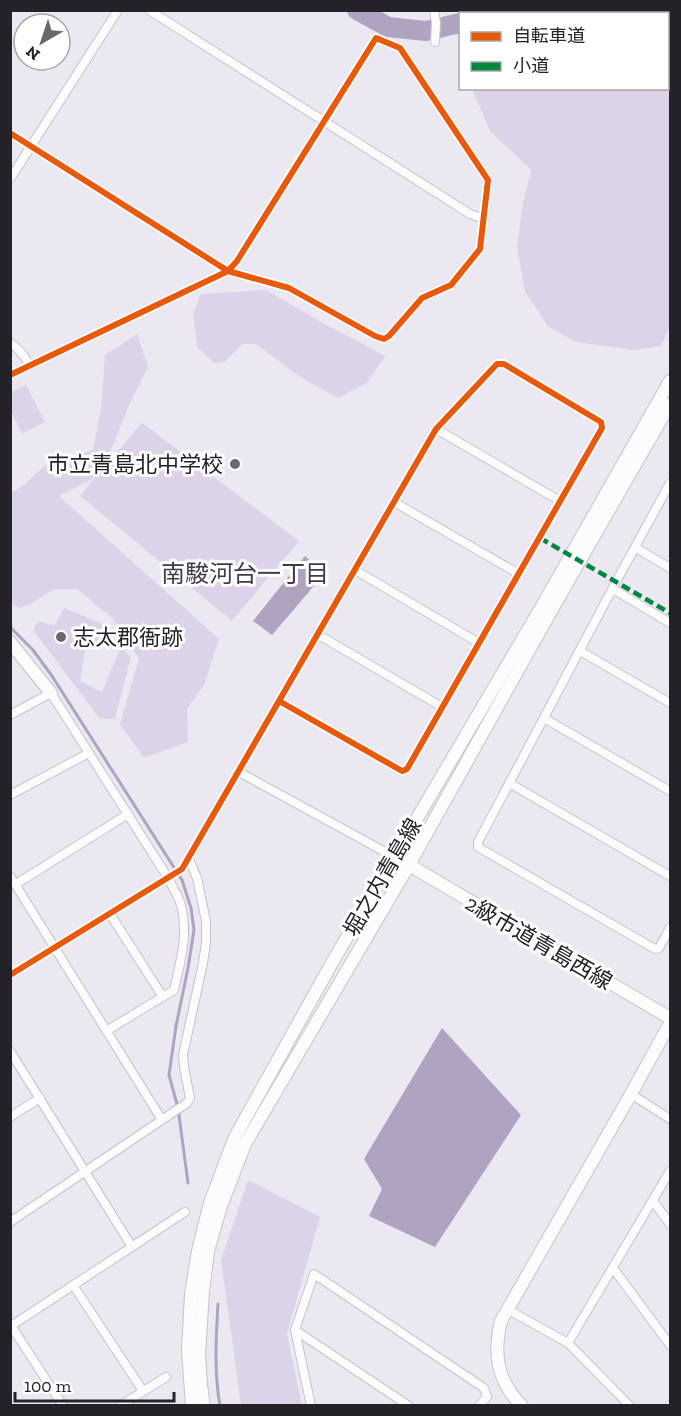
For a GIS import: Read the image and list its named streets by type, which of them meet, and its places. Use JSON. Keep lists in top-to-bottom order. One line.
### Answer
{"streets":{"main road":["堀之内青島線","2級市道青島西線"]},"crossings":[["堀之内青島線","2級市道青島西線"]],"districts":["南駿河台一丁目"],"places":["市立青島北中学校","志太郡衙跡"],"legend":["自転車道","小道"],"scale_bar":"100 m","north":"bottom left"}
